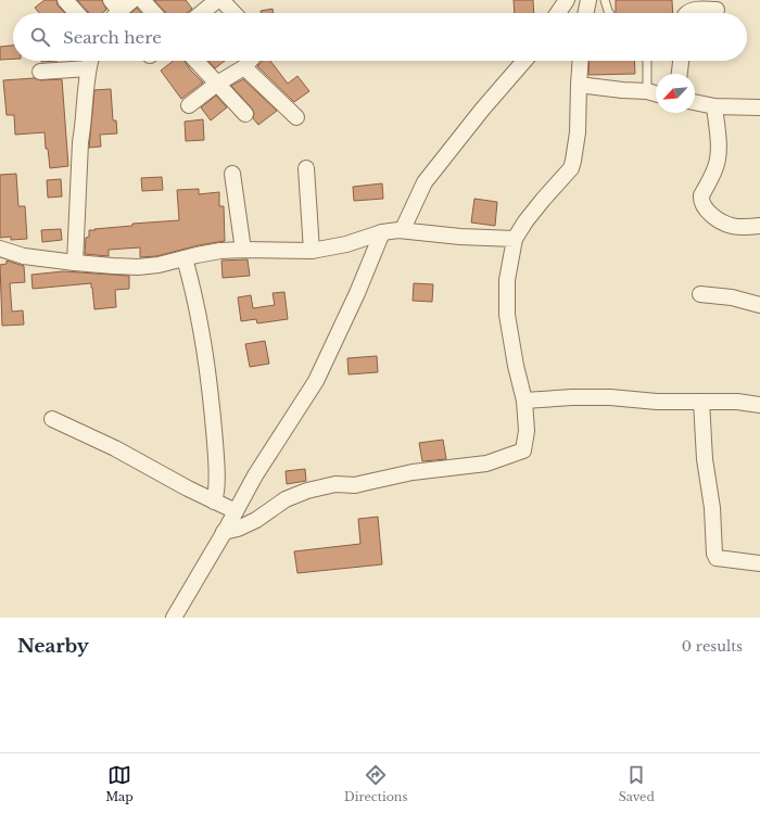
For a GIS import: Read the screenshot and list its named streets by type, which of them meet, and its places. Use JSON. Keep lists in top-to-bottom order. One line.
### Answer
{"north":"bottom left","page":{"search":"Search here","heading":["Nearby","0 results"],"nav":["Map","Directions","Saved"]}}
